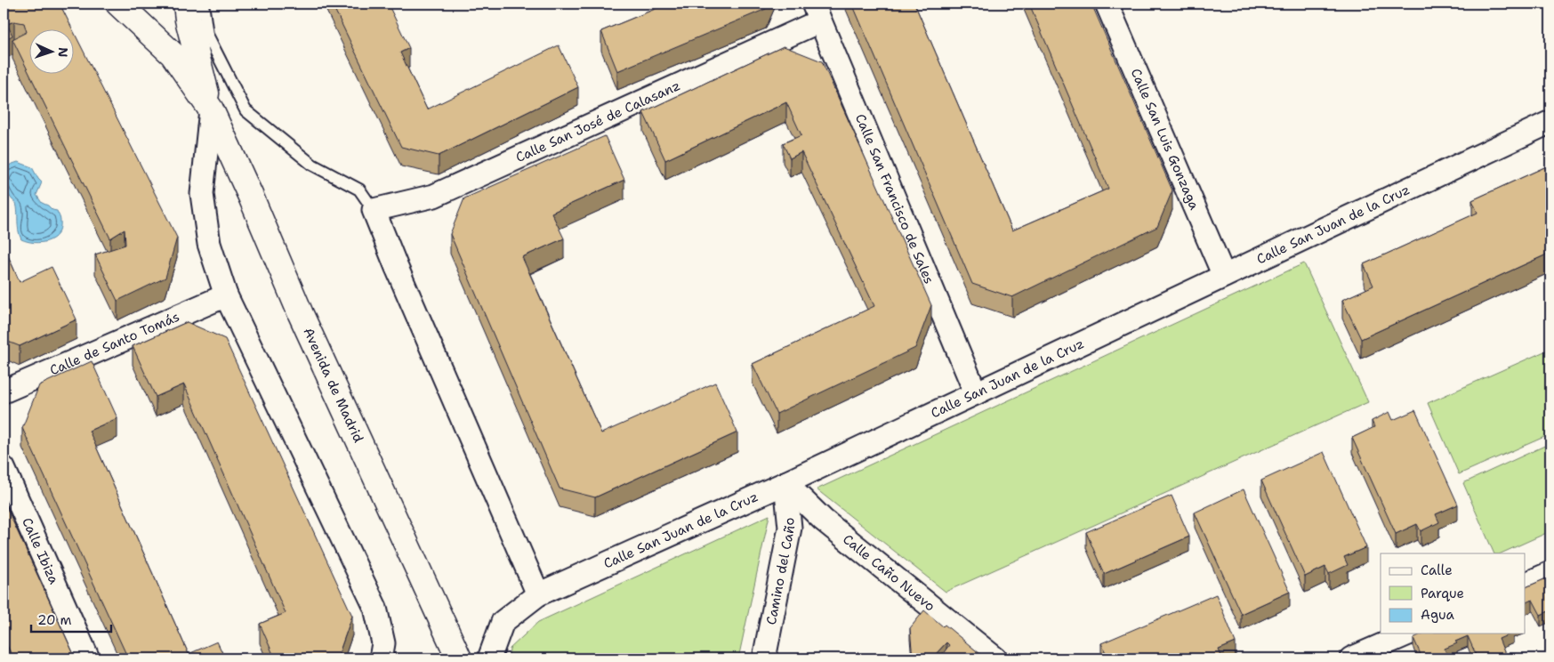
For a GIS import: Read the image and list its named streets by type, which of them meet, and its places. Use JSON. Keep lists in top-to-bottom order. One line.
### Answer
{"streets":{"main road":["Avenida de Madrid"],"street":["Calle San José de Calasanz","Calle San Luis Gonzaga","Calle San Francisco de Sales","Calle San Juan de la Cruz","Calle de Santo Tomás","Calle Ibiza","Camino del Caño","Calle Caño Nuevo"]},"crossings":[["Calle San José de Calasanz","Calle San Francisco de Sales"],["Calle San Luis Gonzaga","Calle San Juan de la Cruz"],["Calle San Francisco de Sales","Calle San Juan de la Cruz"],["Calle San Juan de la Cruz","Camino del Caño"],["Calle San Juan de la Cruz","Calle Caño Nuevo"],["Calle de Santo Tomás","Avenida de Madrid"],["Camino del Caño","Calle Caño Nuevo"]],"legend":["Calle","Parque","Agua"],"scale_bar":"20 m","north":"right"}
